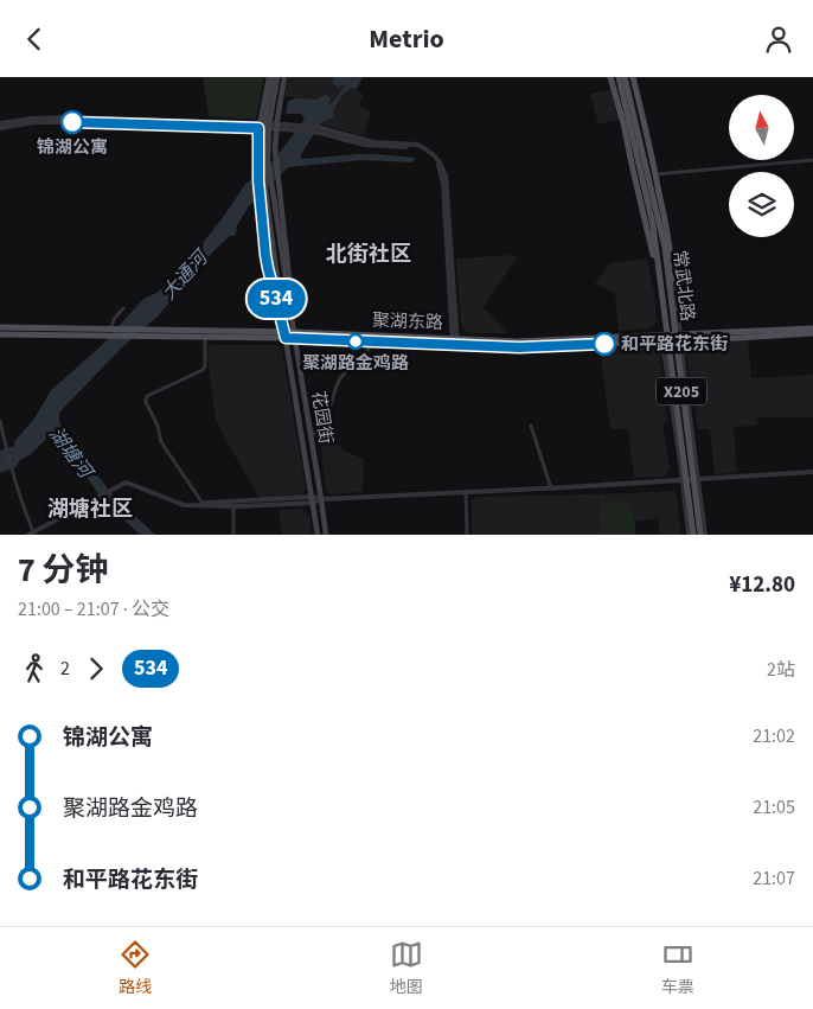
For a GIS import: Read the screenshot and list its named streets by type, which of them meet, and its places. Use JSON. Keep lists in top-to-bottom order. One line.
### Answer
{"streets":{"main road":["常武北路","聚湖东路","X205","花园街"]},"crossings":[["常武北路","聚湖东路"],["聚湖东路","花园街"]],"districts":["北街社区","湖塘社区"],"water":["大通河","湖塘河"],"places":["锦湖公寓","聚湖路金鸡路","和平路花东街"],"lines":["bus line 534"],"north":"top","page":{"header":"Metrio","on_map":"534","heading":["7 分钟","21:00 – 21:07 · 公交","¥12.80"],"legs":["2","534","2站"],"list":[{"name":"锦湖公寓","value":"21:02"},{"name":"聚湖路金鸡路","value":"21:05"},{"name":"和平路花东街","value":"21:07"}],"tabs":["路线","地图","车票"]}}
